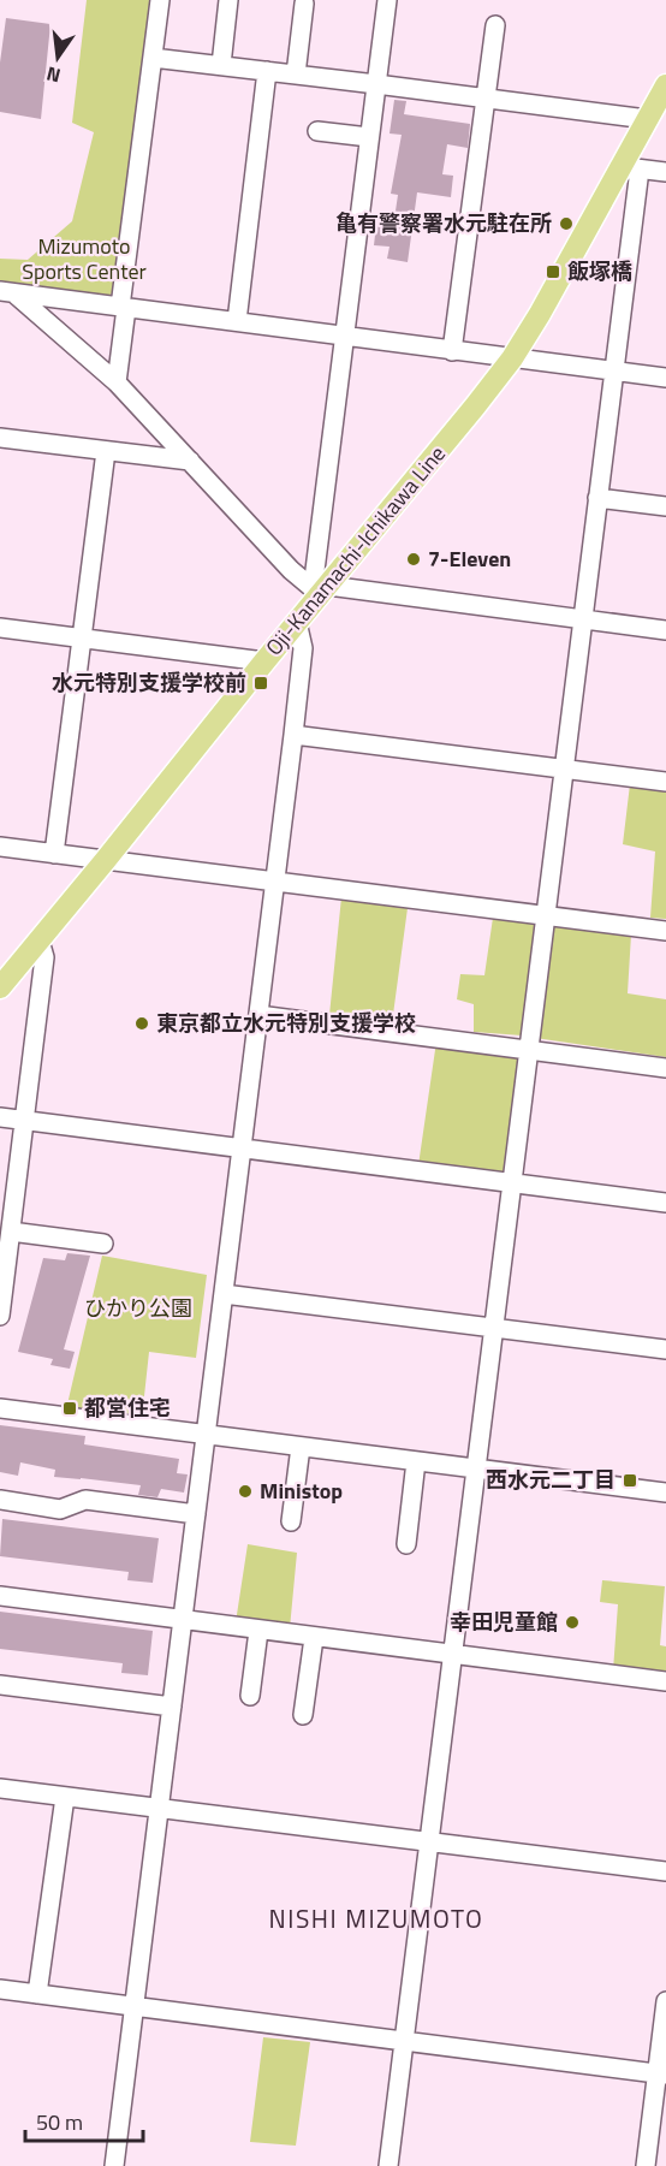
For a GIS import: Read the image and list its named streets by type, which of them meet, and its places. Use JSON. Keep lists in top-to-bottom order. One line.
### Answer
{"streets":{"main road":["Oji-Kanamachi-Ichikawa Line"]},"districts":["NISHI MIZUMOTO"],"parks":["Mizumoto Sports Center","ひかり公園"],"places":{"other":["亀有警察署水元駐在所","7-Eleven","東京都立水元特別支援学校","Ministop","幸田児童館"],"transit":["飯塚橋","水元特別支援学校前","都営住宅","西水元二丁目"]},"scale_bar":"50 m","north":"bottom"}
